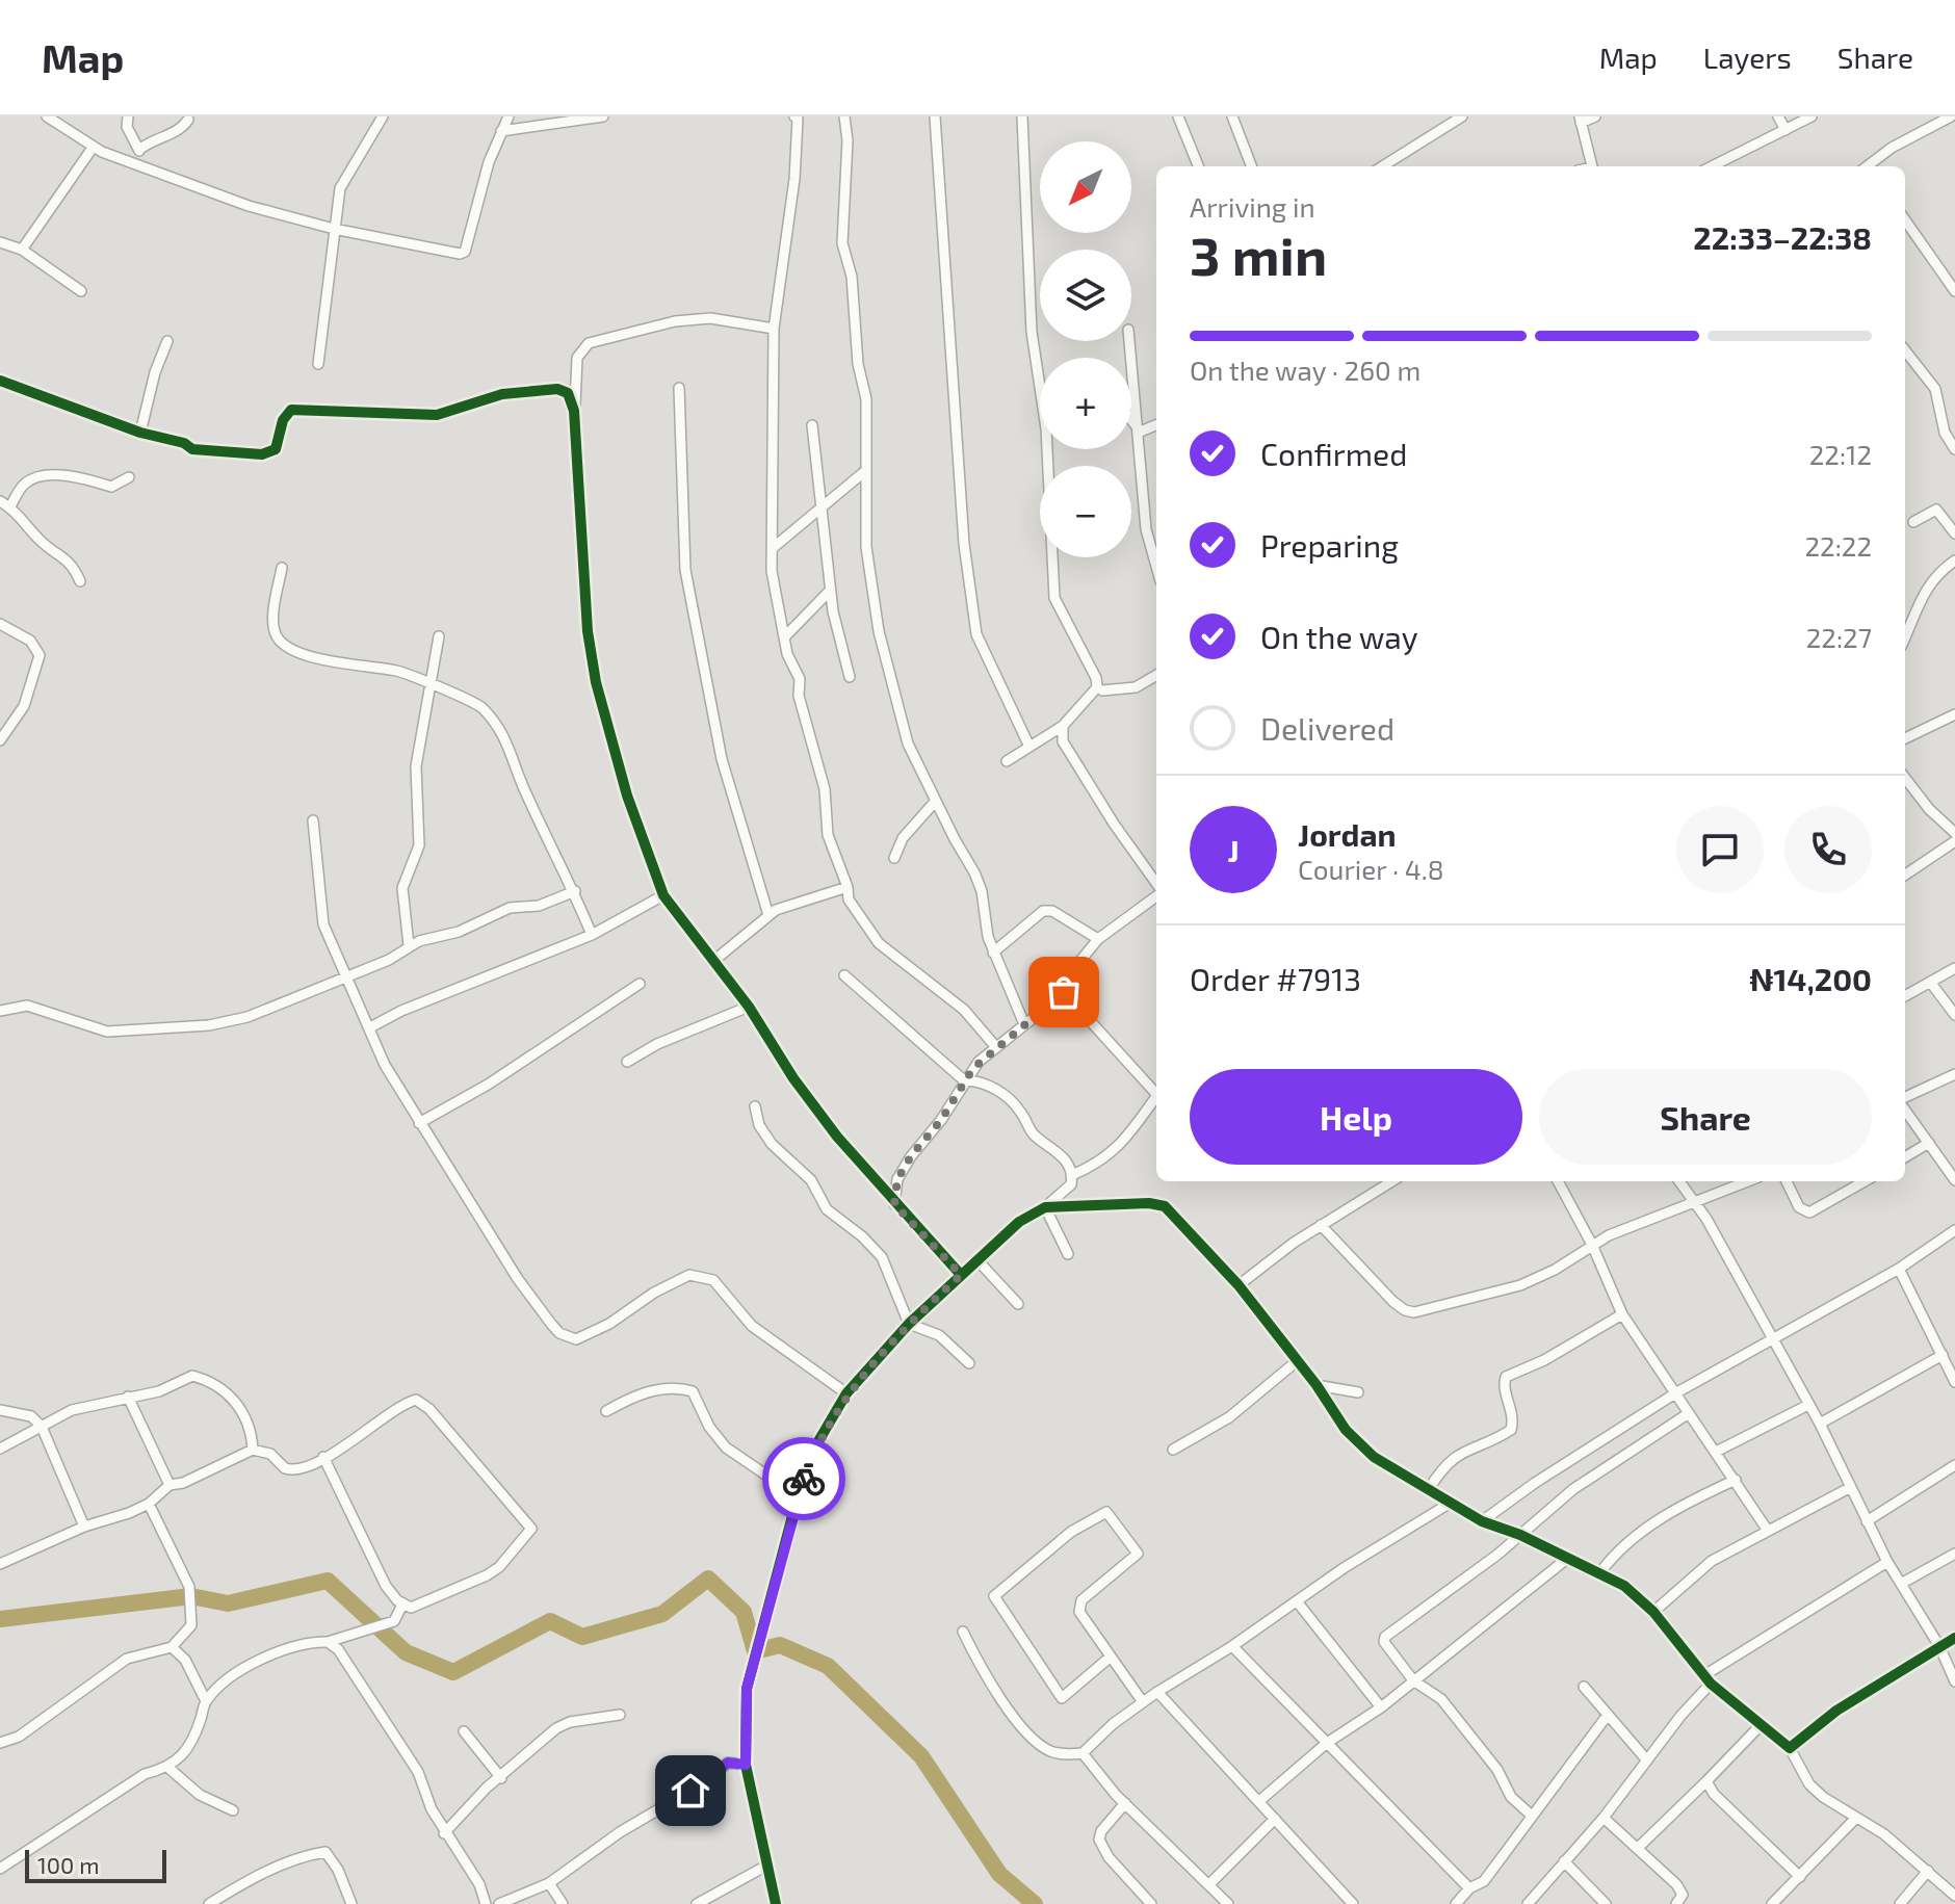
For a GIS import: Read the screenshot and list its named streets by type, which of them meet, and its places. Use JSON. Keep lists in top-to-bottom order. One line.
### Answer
{"scale_bar":"100 m","north":"bottom left","page":{"header":"Map","nav":["Map","Layers","Share"],"map_buttons":["+","−"],"heading":["3 min","Arriving in","22:33–22:38"],"panel":["Jordan","Courier · 4.8","Order #7913","₦14,200"],"bar":"On the way · 260 m","list":[["Confirmed","22:12"],["Preparing","22:22"],["On the way","22:27"],"Delivered"],"round":"J","buttons":["Help","Share"],"scale":"100 m"}}
